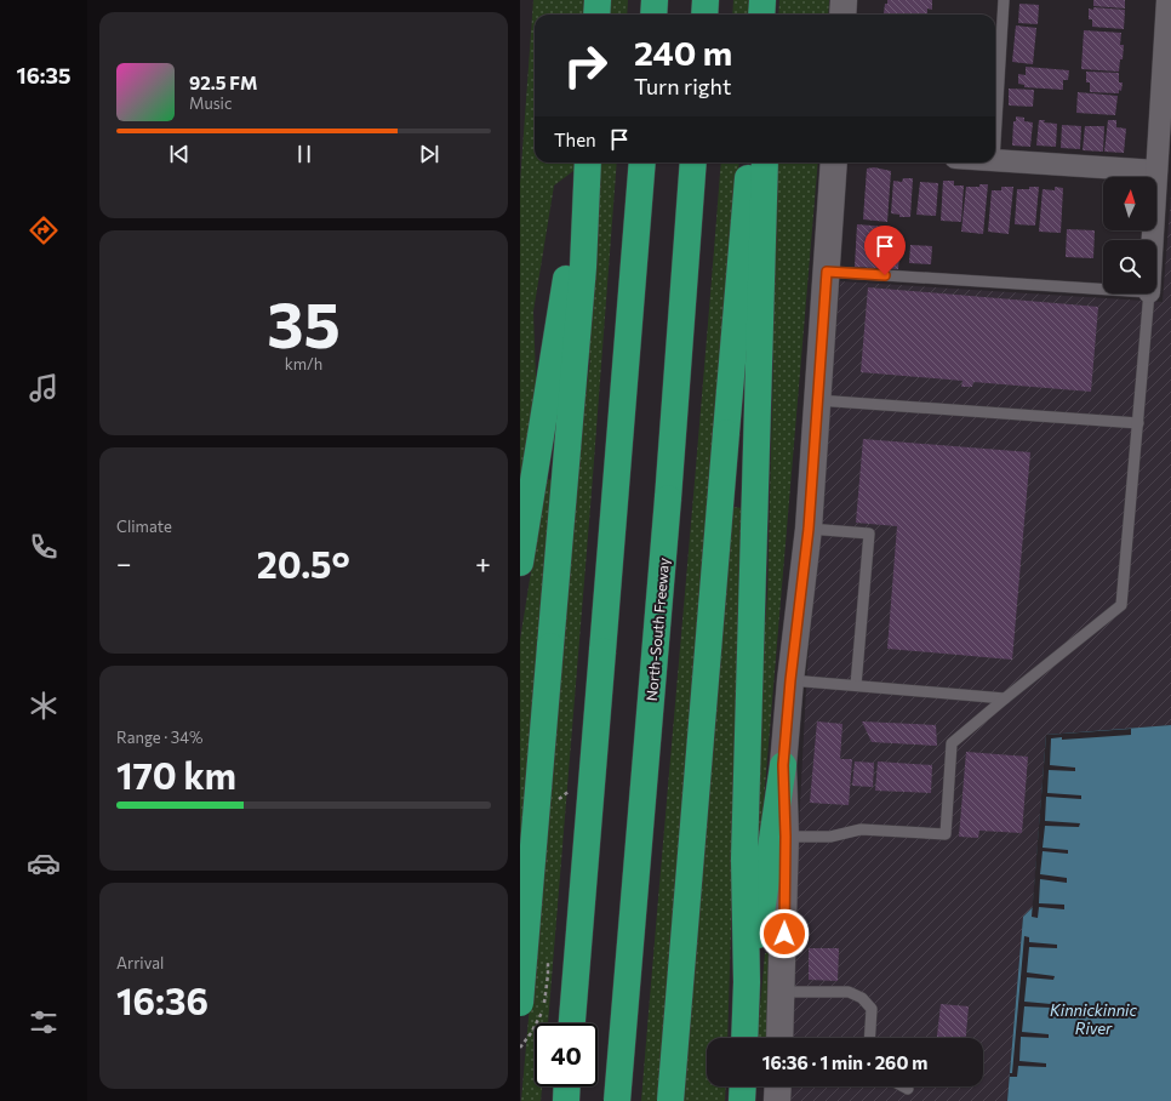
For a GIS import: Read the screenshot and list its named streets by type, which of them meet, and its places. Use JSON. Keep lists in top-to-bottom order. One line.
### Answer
{"streets":{"highway":["North-South Freeway"]},"water":["Kinnickinnic River"],"north":"top","page":{"tabs":"16:35","turn":["240 m","Turn right"],"song":["92.5 FM","Music"],"then":"Then","tile":[["35","km/h"],"Climate",["Range · 34%","170 km"],["Arrival","16:36"]],"heat":["−","20.5°","+"],"limit":"40","trip":"16:36 · 1 min · 260 m"}}
